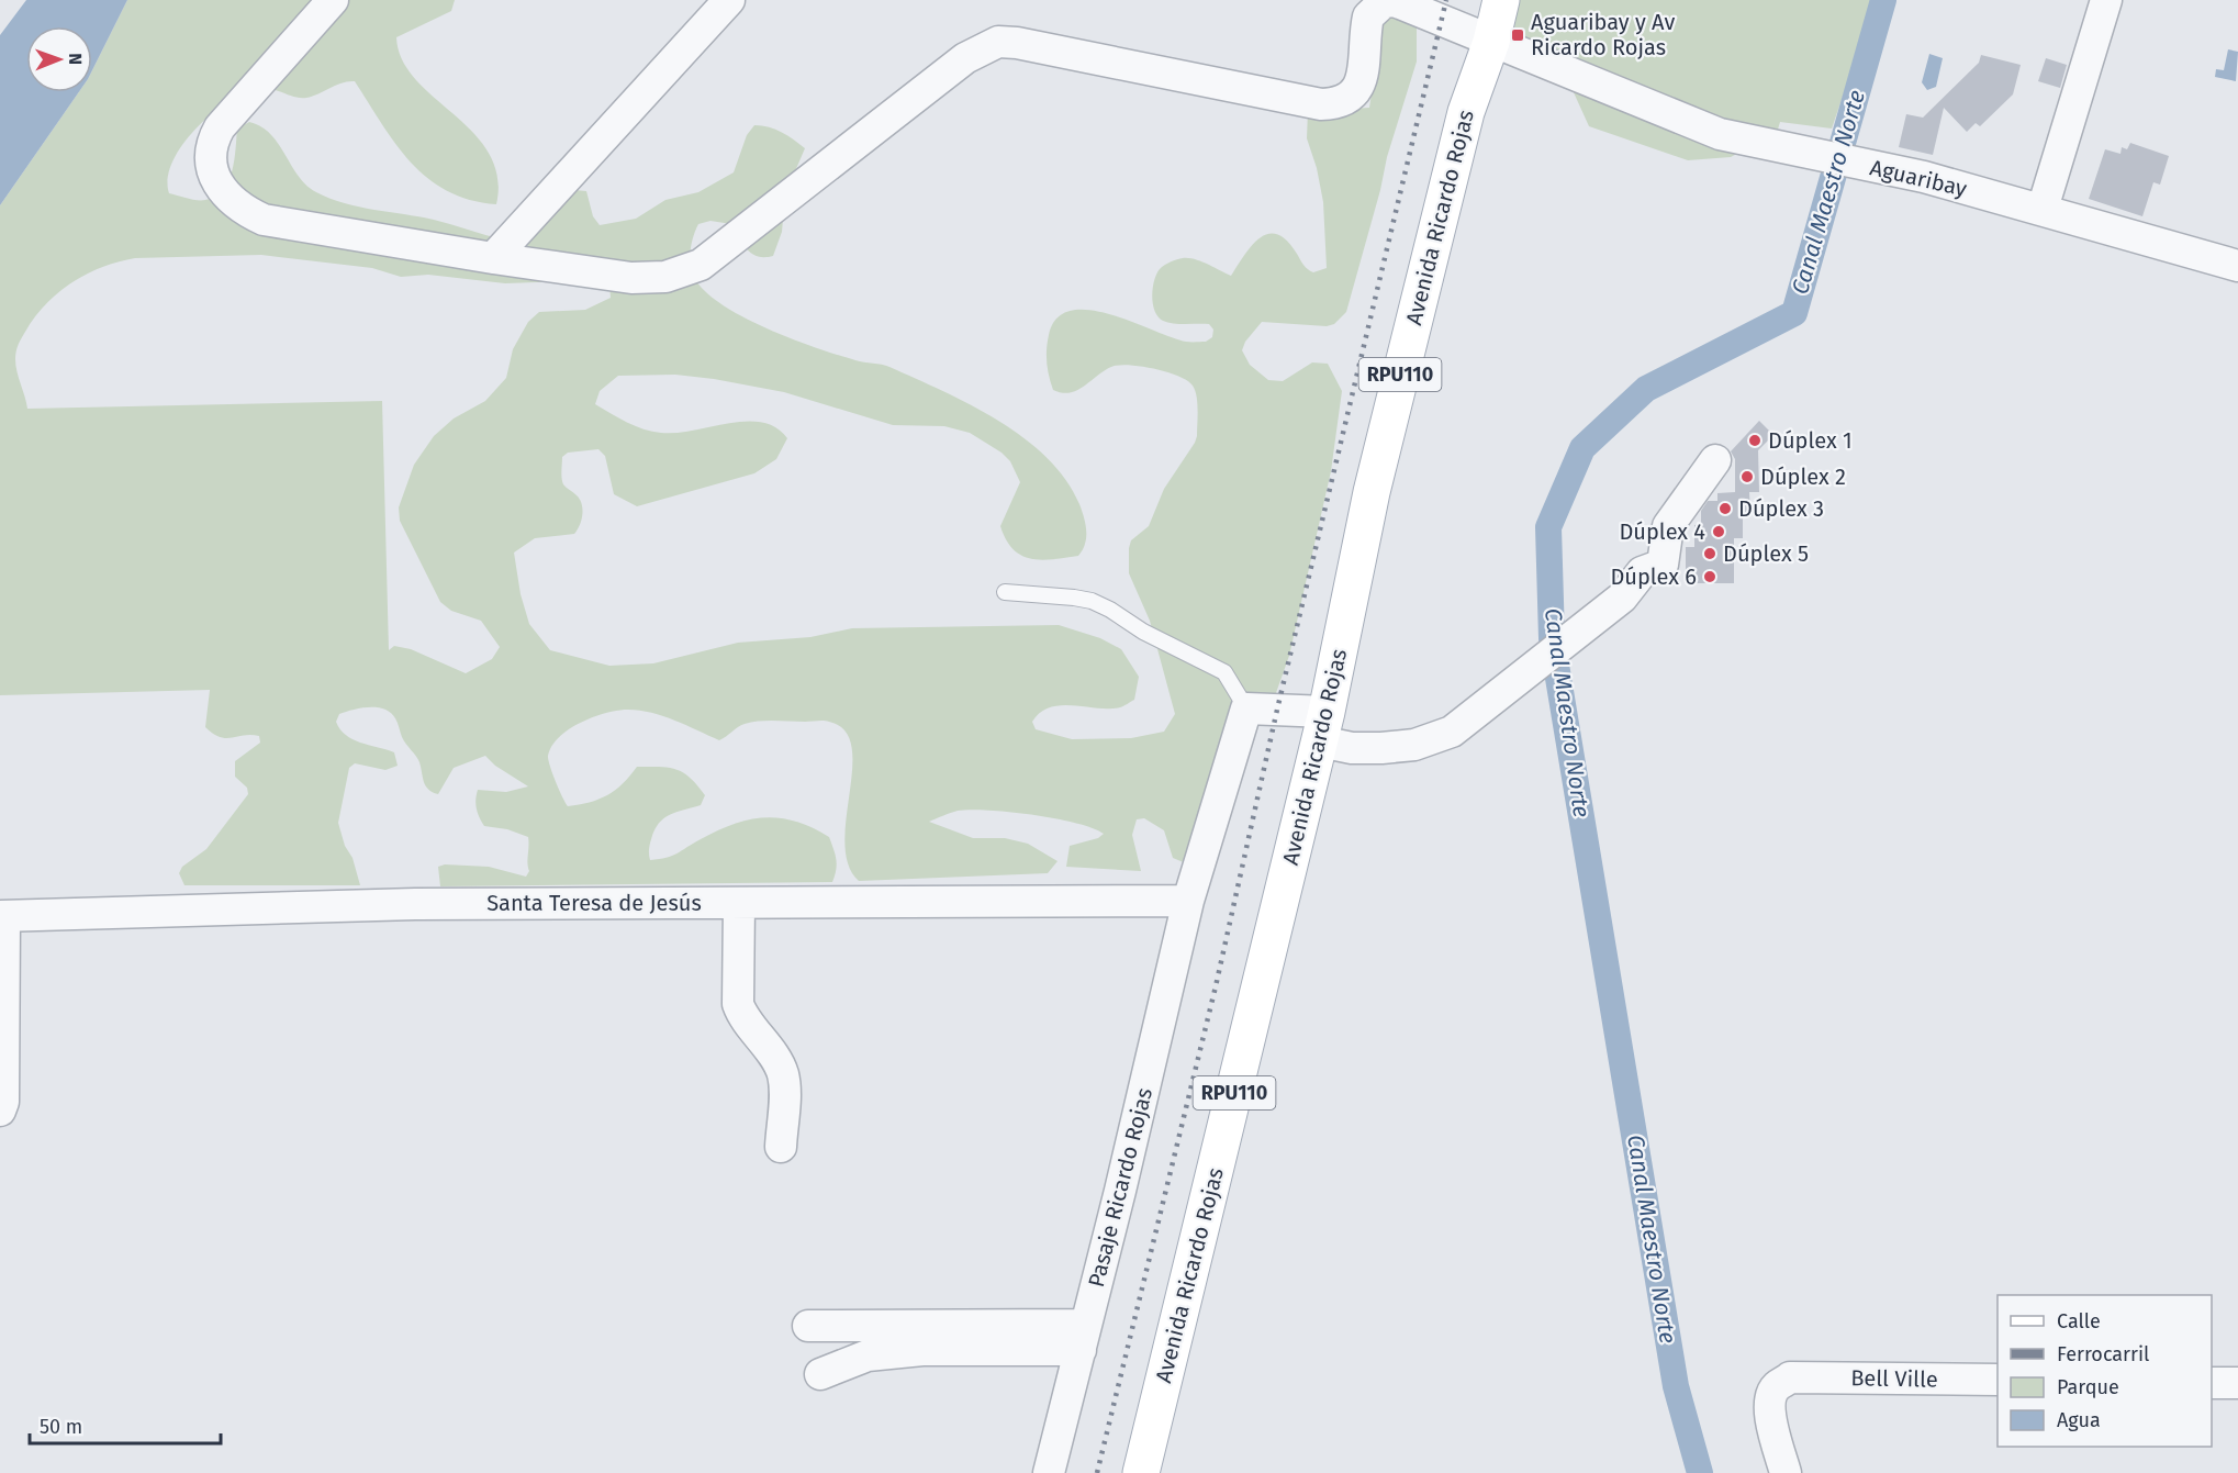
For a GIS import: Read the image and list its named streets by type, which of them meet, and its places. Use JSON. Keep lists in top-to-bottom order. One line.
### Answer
{"streets":{"main road":["Avenida Ricardo Rojas","RPU110"],"street":["Aguaribay","Santa Teresa de Jesús","Pasaje Ricardo Rojas","Bell Ville"]},"crossings":[["Aguaribay","Avenida Ricardo Rojas"],["Aguaribay","RPU110"],["Avenida Ricardo Rojas","RPU110"],["Santa Teresa de Jesús","Pasaje Ricardo Rojas"]],"water":["Canal Maestro Norte"],"places":{"transit":["Aguaribay y Av Ricardo Rojas"],"other":["Dúplex 1","Dúplex 2","Dúplex 3","Dúplex 4","Dúplex 5","Dúplex 6"]},"legend":["Calle","Ferrocarril","Parque","Agua"],"scale_bar":"50 m","north":"right"}
